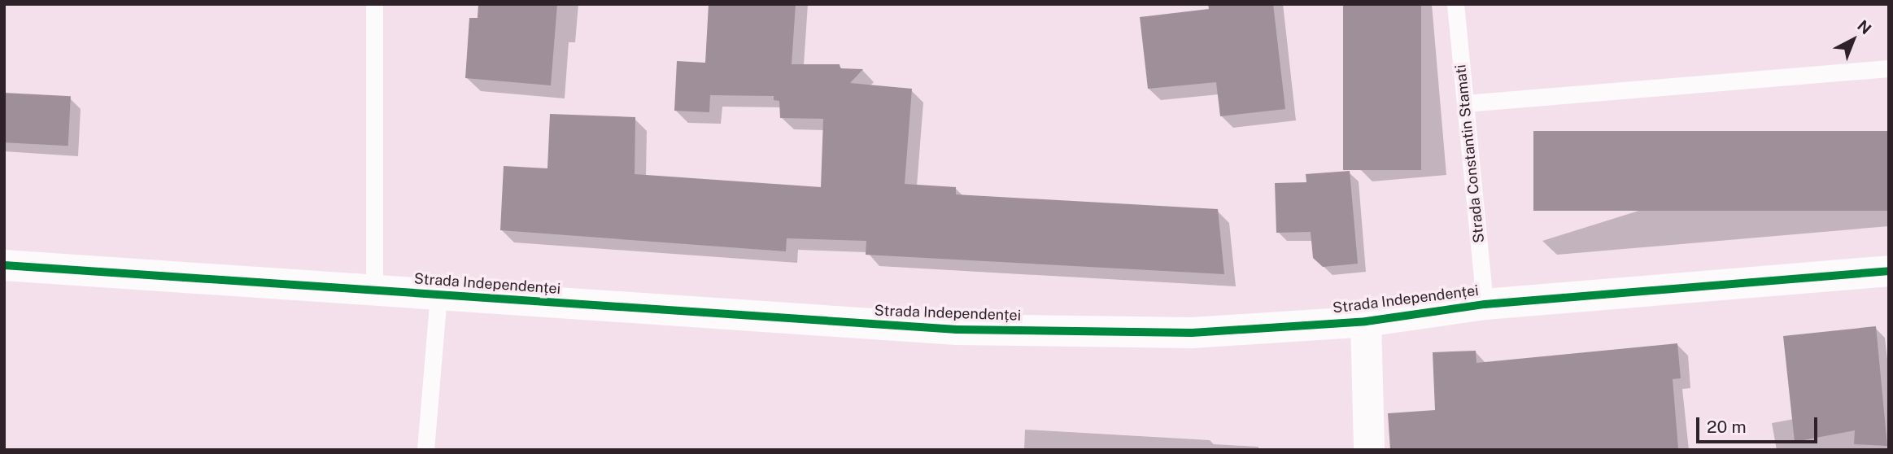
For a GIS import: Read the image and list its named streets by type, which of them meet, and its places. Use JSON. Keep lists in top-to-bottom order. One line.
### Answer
{"streets":{"street":["Strada Independenței"],"lane":["Strada Constantin Stamati"]},"crossings":[["Strada Constantin Stamati","Strada Independenței"]],"scale_bar":"20 m","north":"top right"}
